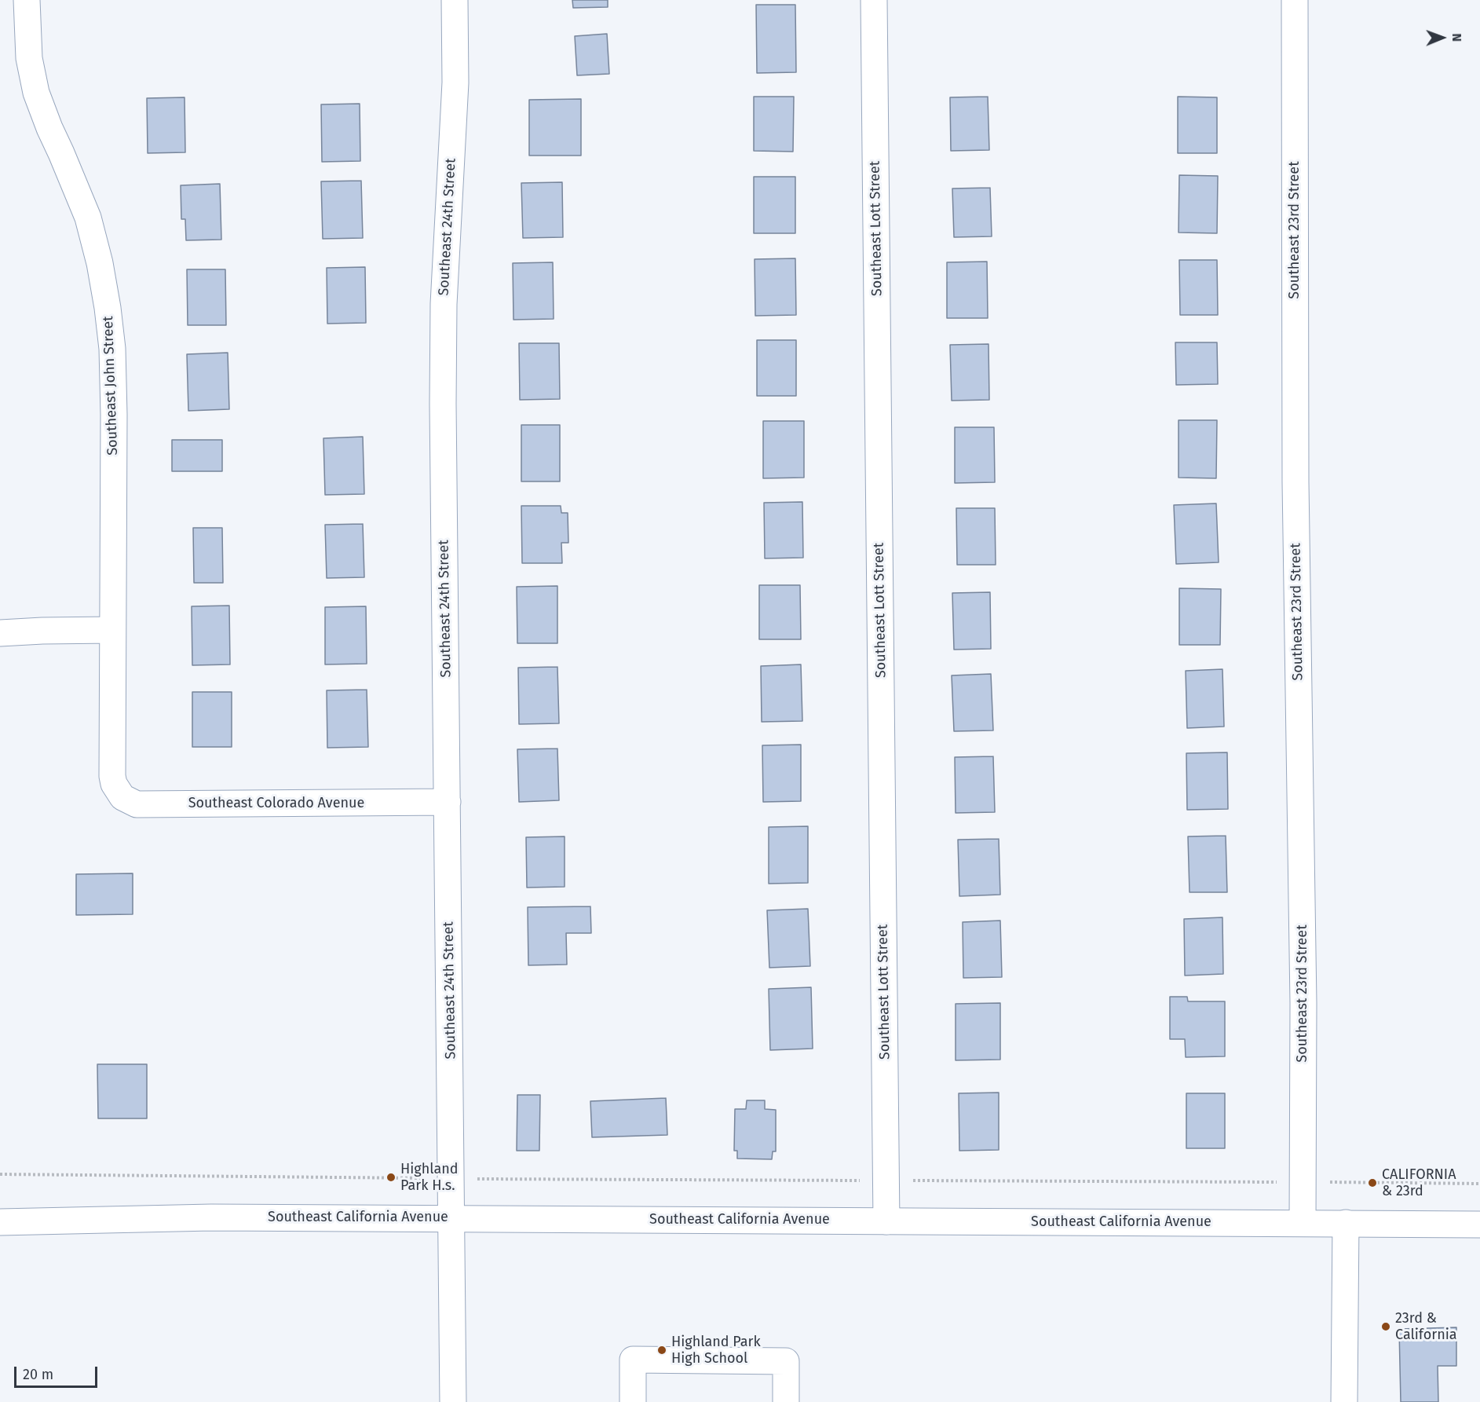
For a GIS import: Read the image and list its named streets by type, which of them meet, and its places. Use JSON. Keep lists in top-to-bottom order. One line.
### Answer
{"streets":{"street":["Southeast 24th Street","Southeast Lott Street","Southeast 23rd Street","Southeast John Street","Southeast Colorado Avenue","Southeast California Avenue"]},"crossings":[["Southeast 24th Street","Southeast Colorado Avenue"],["Southeast 24th Street","Southeast California Avenue"],["Southeast Lott Street","Southeast California Avenue"],["Southeast 23rd Street","Southeast California Avenue"],["Southeast John Street","Southeast Colorado Avenue"]],"places":["Highland Park H.s.","CALIFORNIA & 23rd","23rd & California","Highland Park High School"],"scale_bar":"20 m","north":"right"}
